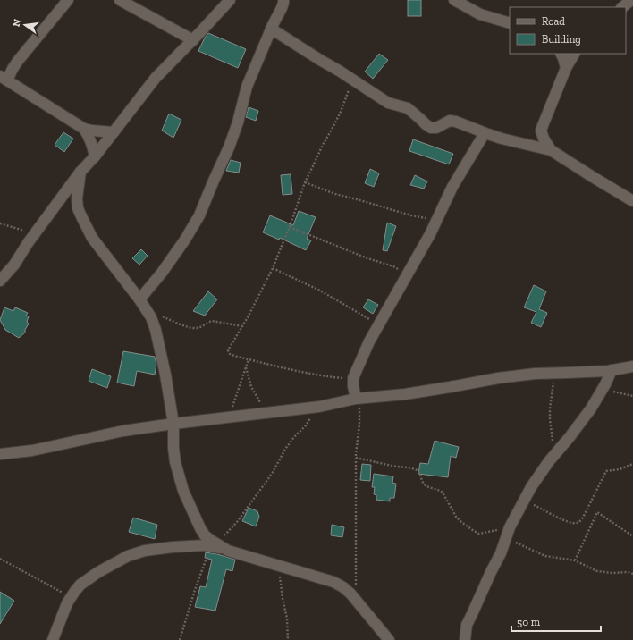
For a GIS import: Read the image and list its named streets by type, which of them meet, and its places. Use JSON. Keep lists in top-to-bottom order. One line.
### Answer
{"legend":["Road","Building"],"scale_bar":"50 m","north":"left"}
